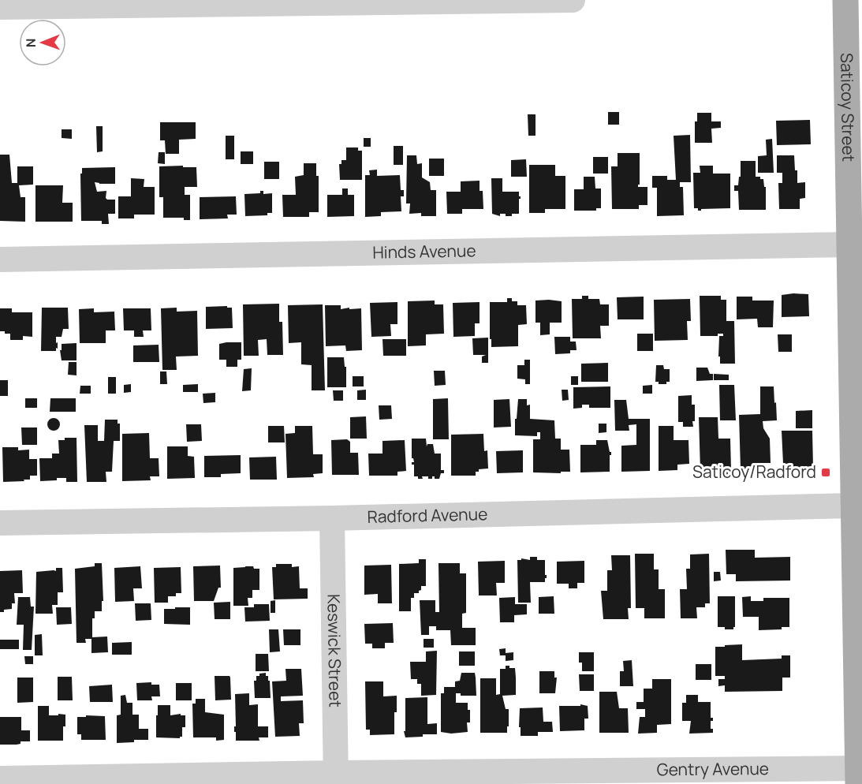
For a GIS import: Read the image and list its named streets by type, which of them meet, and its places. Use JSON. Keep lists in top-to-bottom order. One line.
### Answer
{"streets":{"main road":["Saticoy Street"],"street":["Hinds Avenue","Radford Avenue","Keswick Street","Gentry Avenue"]},"crossings":[["Saticoy Street","Hinds Avenue"],["Saticoy Street","Radford Avenue"],["Saticoy Street","Gentry Avenue"],["Radford Avenue","Keswick Street"],["Keswick Street","Gentry Avenue"]],"places":{"transit":["Saticoy/Radford"]},"north":"left"}
